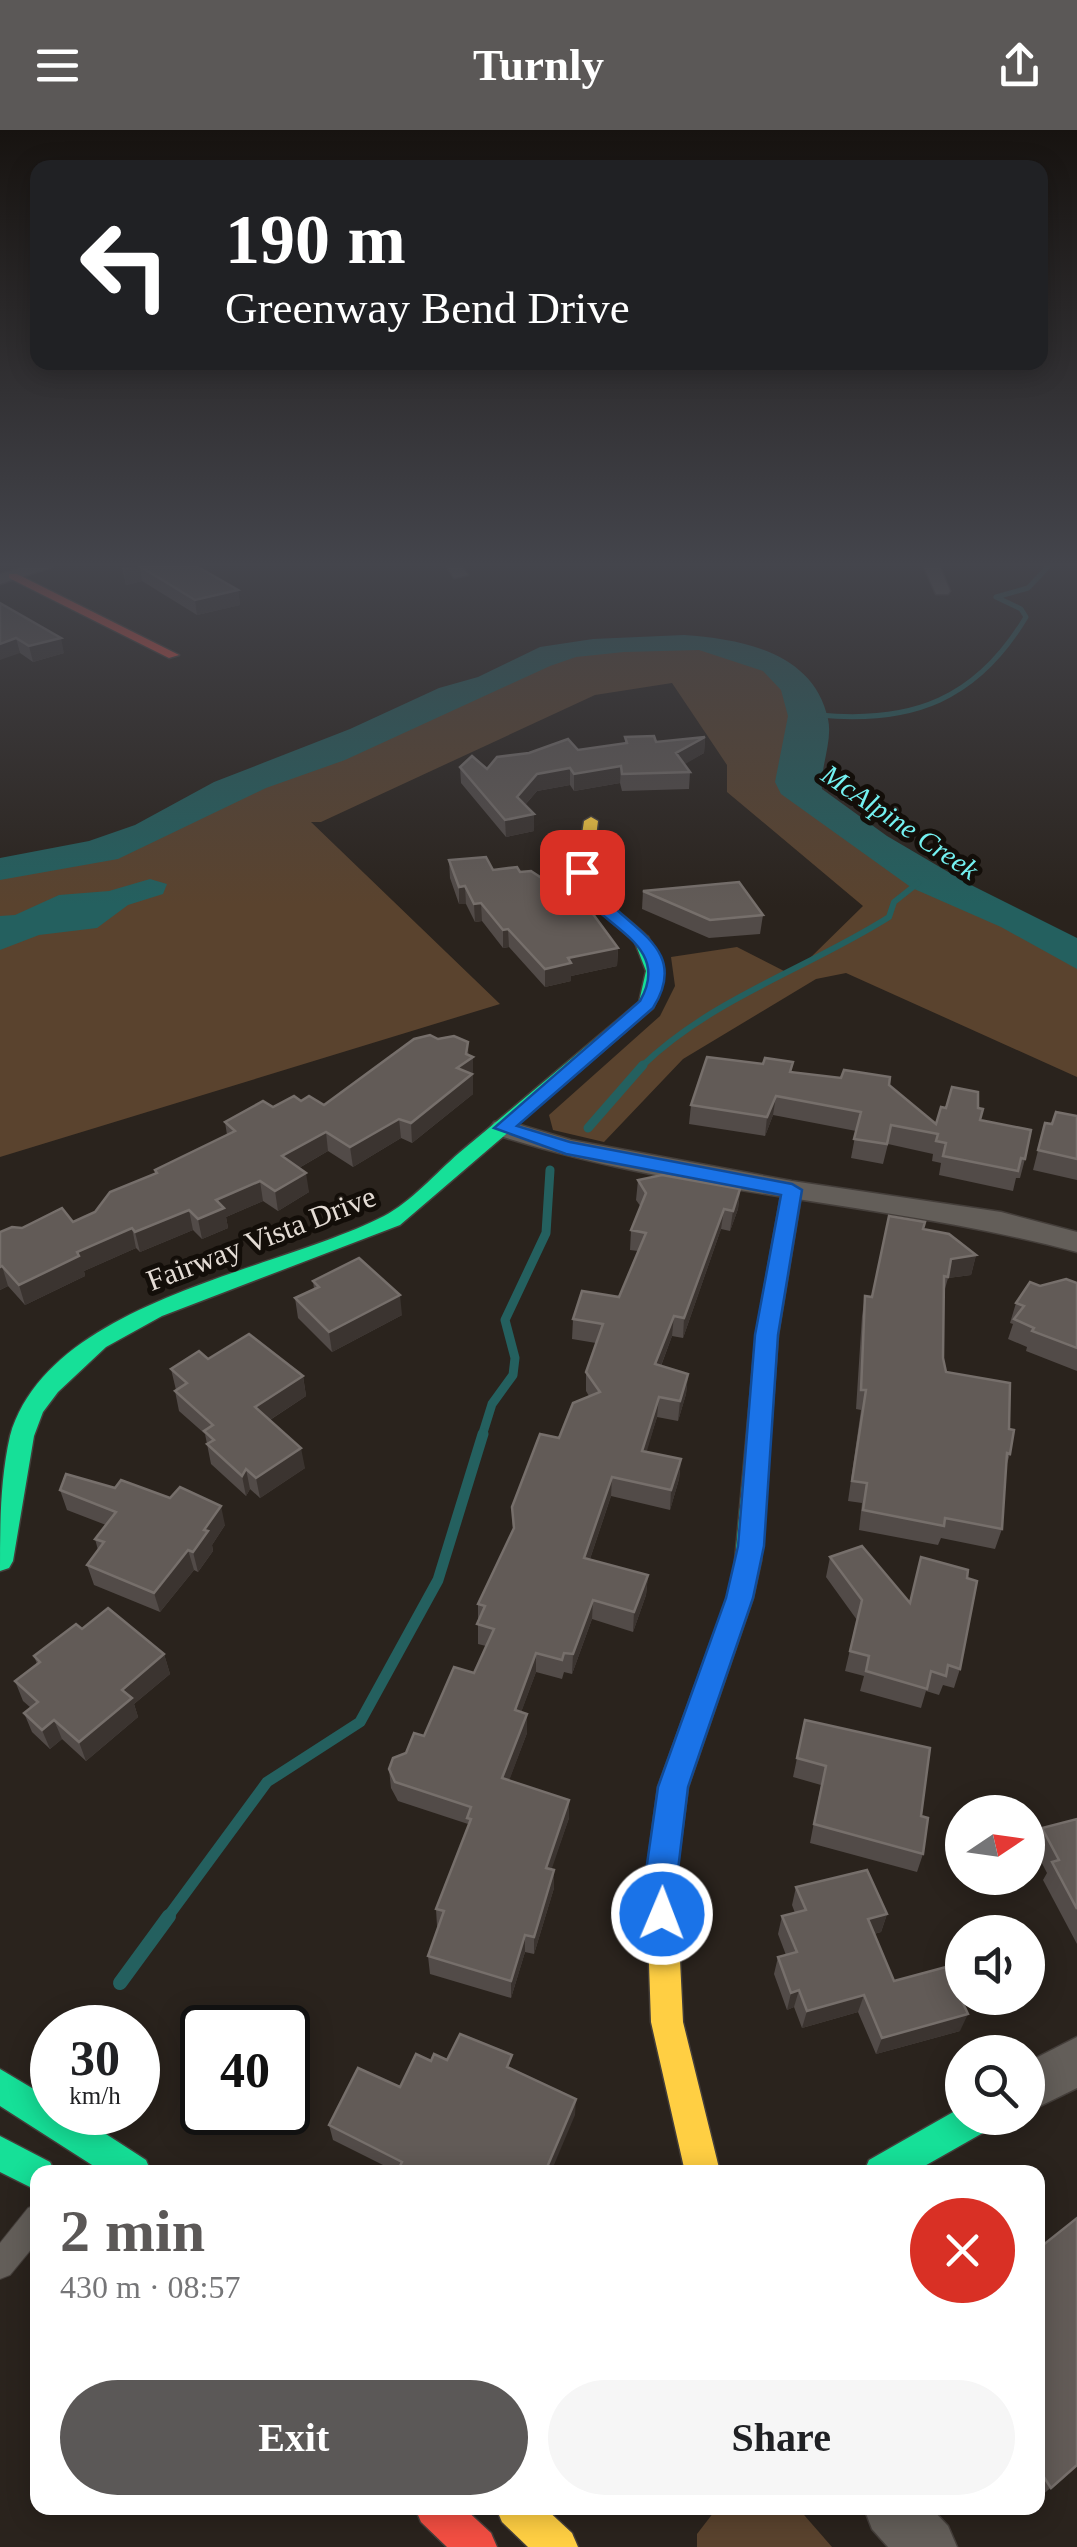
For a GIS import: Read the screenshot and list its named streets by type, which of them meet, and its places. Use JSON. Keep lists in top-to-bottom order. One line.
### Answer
{"streets":{"street":["Fairway Vista Drive"]},"water":["McAlpine Creek"],"north":"right","page":{"header":"Turnly","turn":["190 m","Greenway Bend Drive"],"speed":"30 km/h","limit":"40","heading":["2 min","430 m · 08:57"],"buttons":["Exit","Share"]}}
